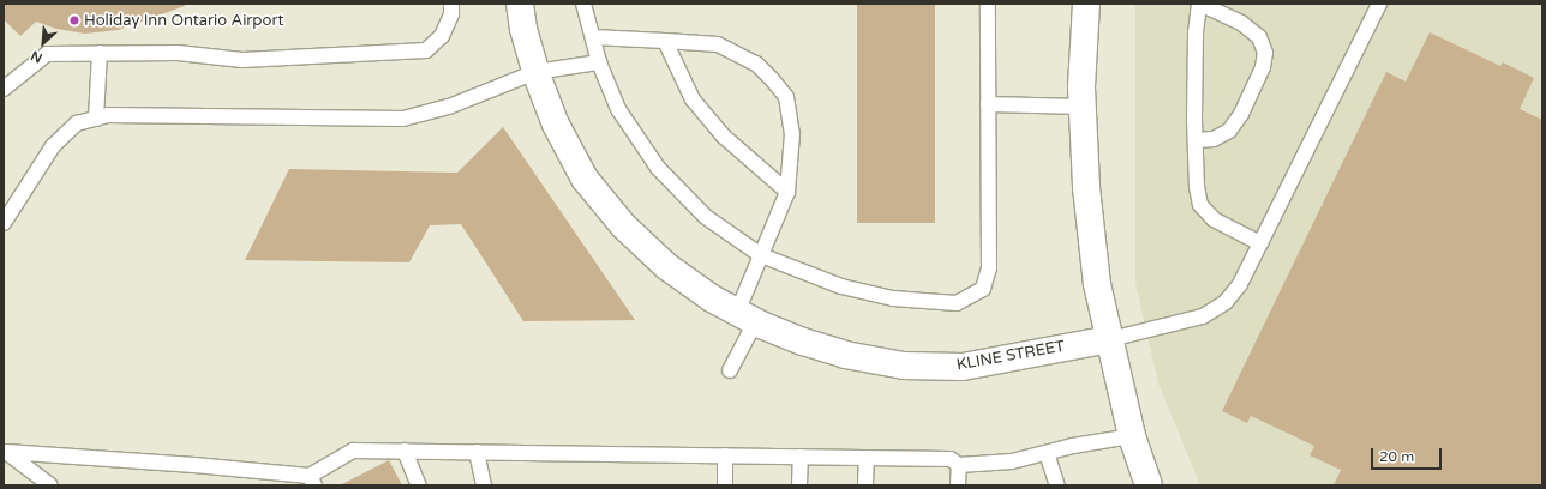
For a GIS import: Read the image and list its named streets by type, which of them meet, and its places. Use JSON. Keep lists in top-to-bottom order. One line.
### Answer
{"streets":{"street":["KLINE STREET"]},"places":["Holiday Inn Ontario Airport"],"scale_bar":"20 m","north":"bottom left"}
